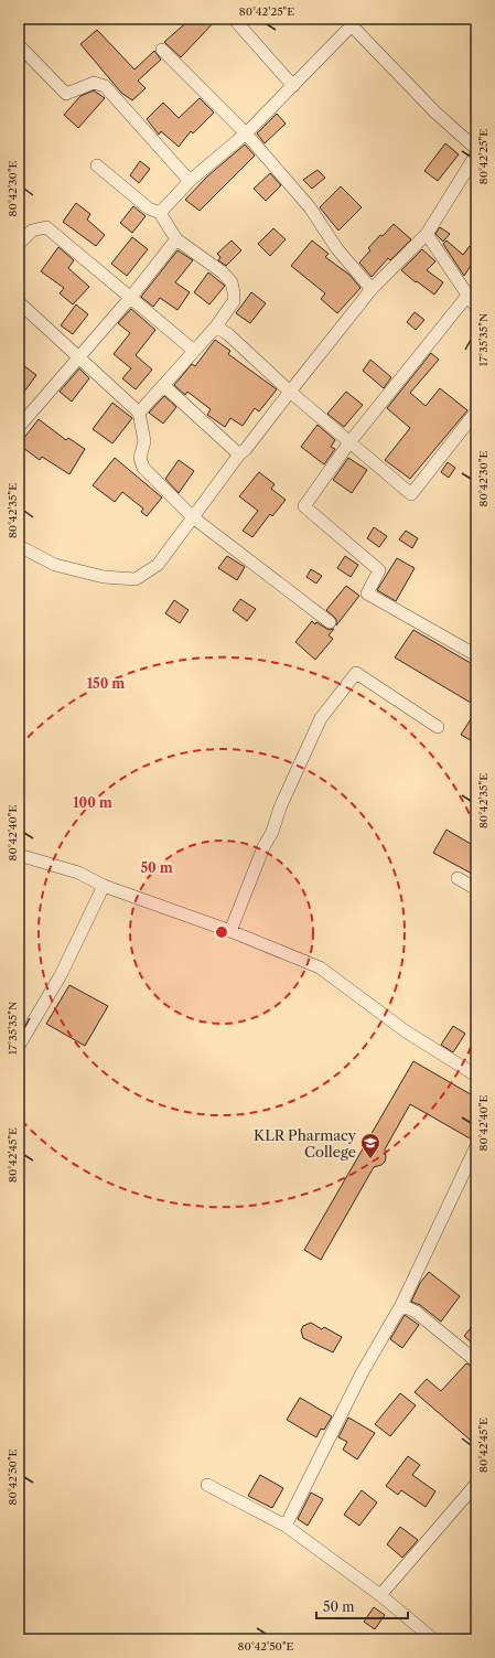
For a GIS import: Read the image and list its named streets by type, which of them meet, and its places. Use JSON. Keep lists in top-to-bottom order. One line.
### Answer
{"places":{"school or university":["KLR Pharmacy College"]},"scale_bar":"50 m","coordinates":["80°42'25\"E","80°42'30\"E","17°35'35\"N","80°42'35\"E","80°42'40\"E","80°42'45\"E","80°42'50\"E"],"rings":["150 m","100 m","50 m"]}
